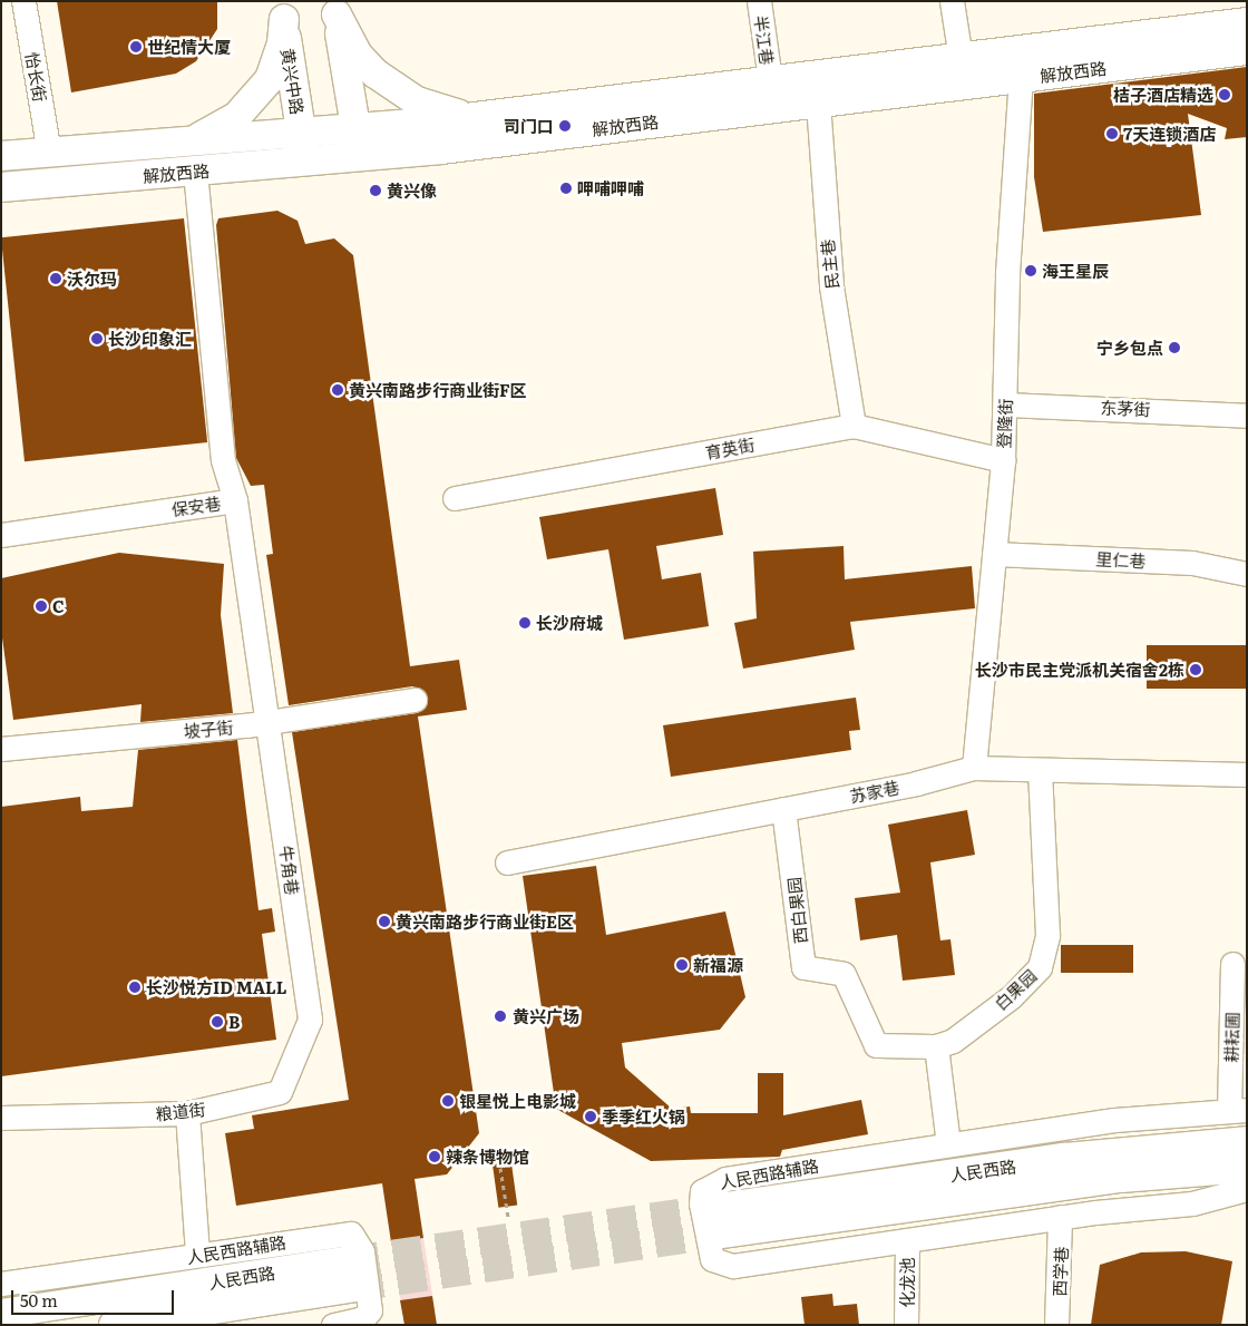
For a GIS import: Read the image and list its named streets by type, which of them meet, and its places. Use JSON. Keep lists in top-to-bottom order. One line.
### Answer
{"streets":{"main road":["解放西路","黄兴中路","人民西路"],"street":["半江巷","怡长街","民主巷","东茅街","登隆街","育英街","保安巷","里仁巷","坡子街","苏家巷","牛角巷","西白果园","白果园","耕耘圃","粮道街","人民西路辅路","西学巷","化龙池"]},"crossings":[["半江巷","解放西路"],["解放西路","怡长街"],["解放西路","黄兴中路"],["解放西路","民主巷"],["解放西路","登隆街"],["民主巷","育英街"],["东茅街","登隆街"],["登隆街","育英街"],["登隆街","里仁巷"],["登隆街","苏家巷"],["保安巷","坡子街"],["保安巷","牛角巷"],["坡子街","牛角巷"],["苏家巷","西白果园"],["苏家巷","白果园"],["牛角巷","粮道街"],["西白果园","白果园"],["耕耘圃","人民西路辅路"],["人民西路辅路","西学巷"],["人民西路辅路","化龙池"]],"places":["世纪情大厦","桔子酒店精选","司门口","7天连锁酒店","呷哺呷哺","黄兴像","海王星辰","沃尔玛","长沙印象汇","宁乡包点","黄兴南路步行商业街F区","C","长沙府城","长沙市民主党派机关宿舍2栋","黄兴南路步行商业街E区","新福源","长沙悦方ID MALL","黄兴广场","B","银星悦上电影城","季季红火锅","辣条博物馆"],"scale_bar":"50 m"}
